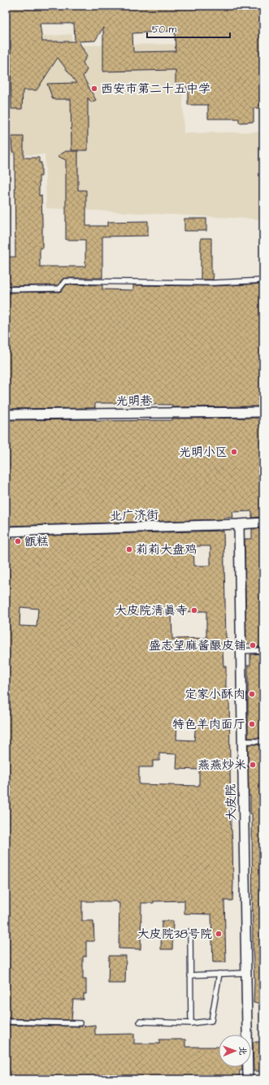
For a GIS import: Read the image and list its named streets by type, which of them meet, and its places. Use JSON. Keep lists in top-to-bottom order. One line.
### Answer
{"streets":{"street":["光明巷","北广济街","大皮院"]},"crossings":[["北广济街","大皮院"]],"places":["西安市第二十五中学","光明小区","甑糕","莉莉大盘鸡","大皮院清真寺","盛志望麻酱酿皮铺","定家小酥肉","特色羊肉面厅","燕燕炒米","大皮院38号院"],"scale_bar":"50 m","north":"right"}
